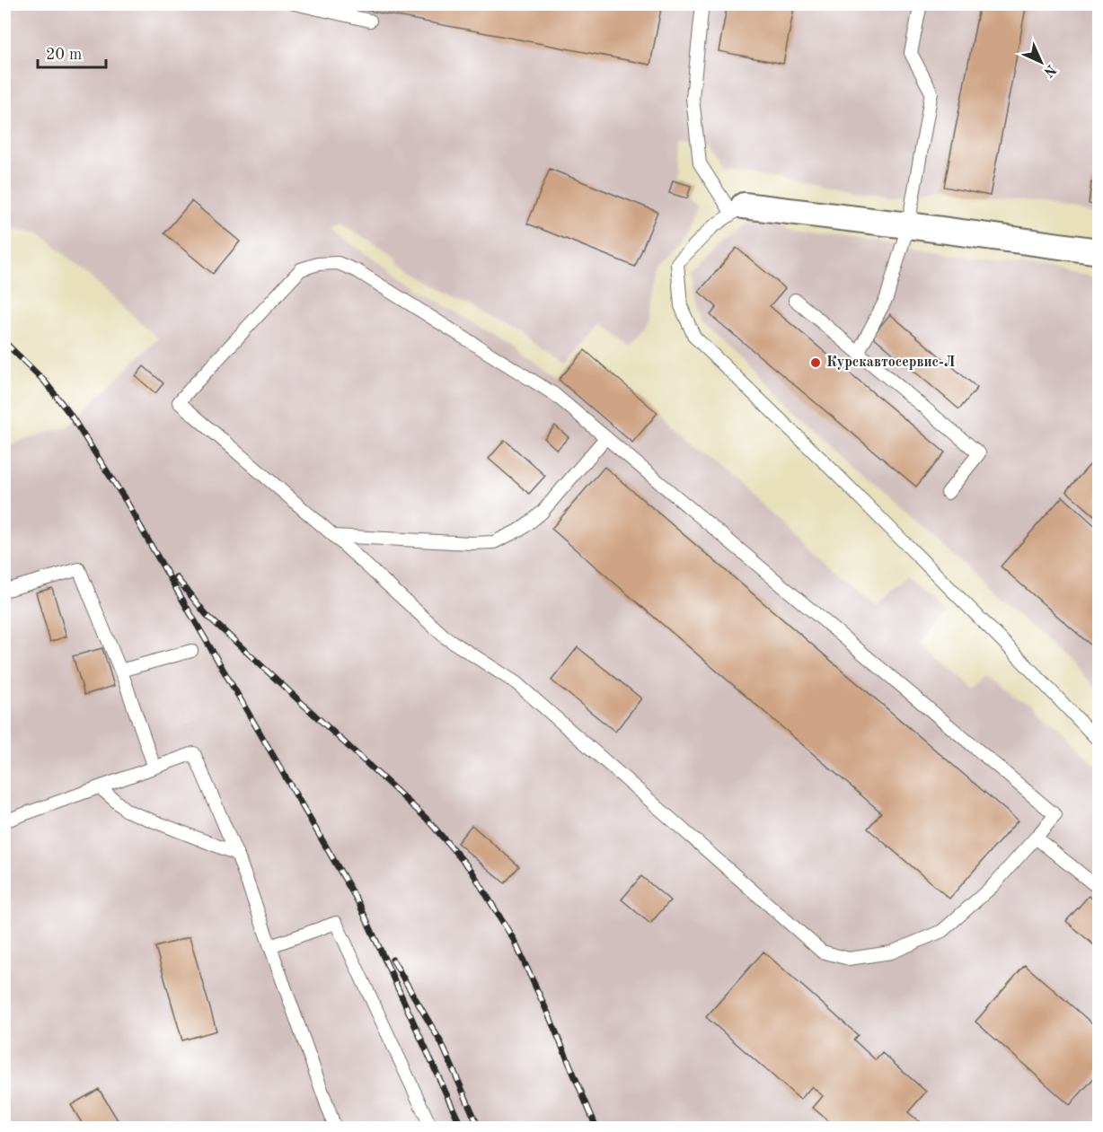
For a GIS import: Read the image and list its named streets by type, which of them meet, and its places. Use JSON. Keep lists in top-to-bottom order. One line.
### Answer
{"places":["Курскавтосервис-Л"],"scale_bar":"20 m","north":"bottom right"}
